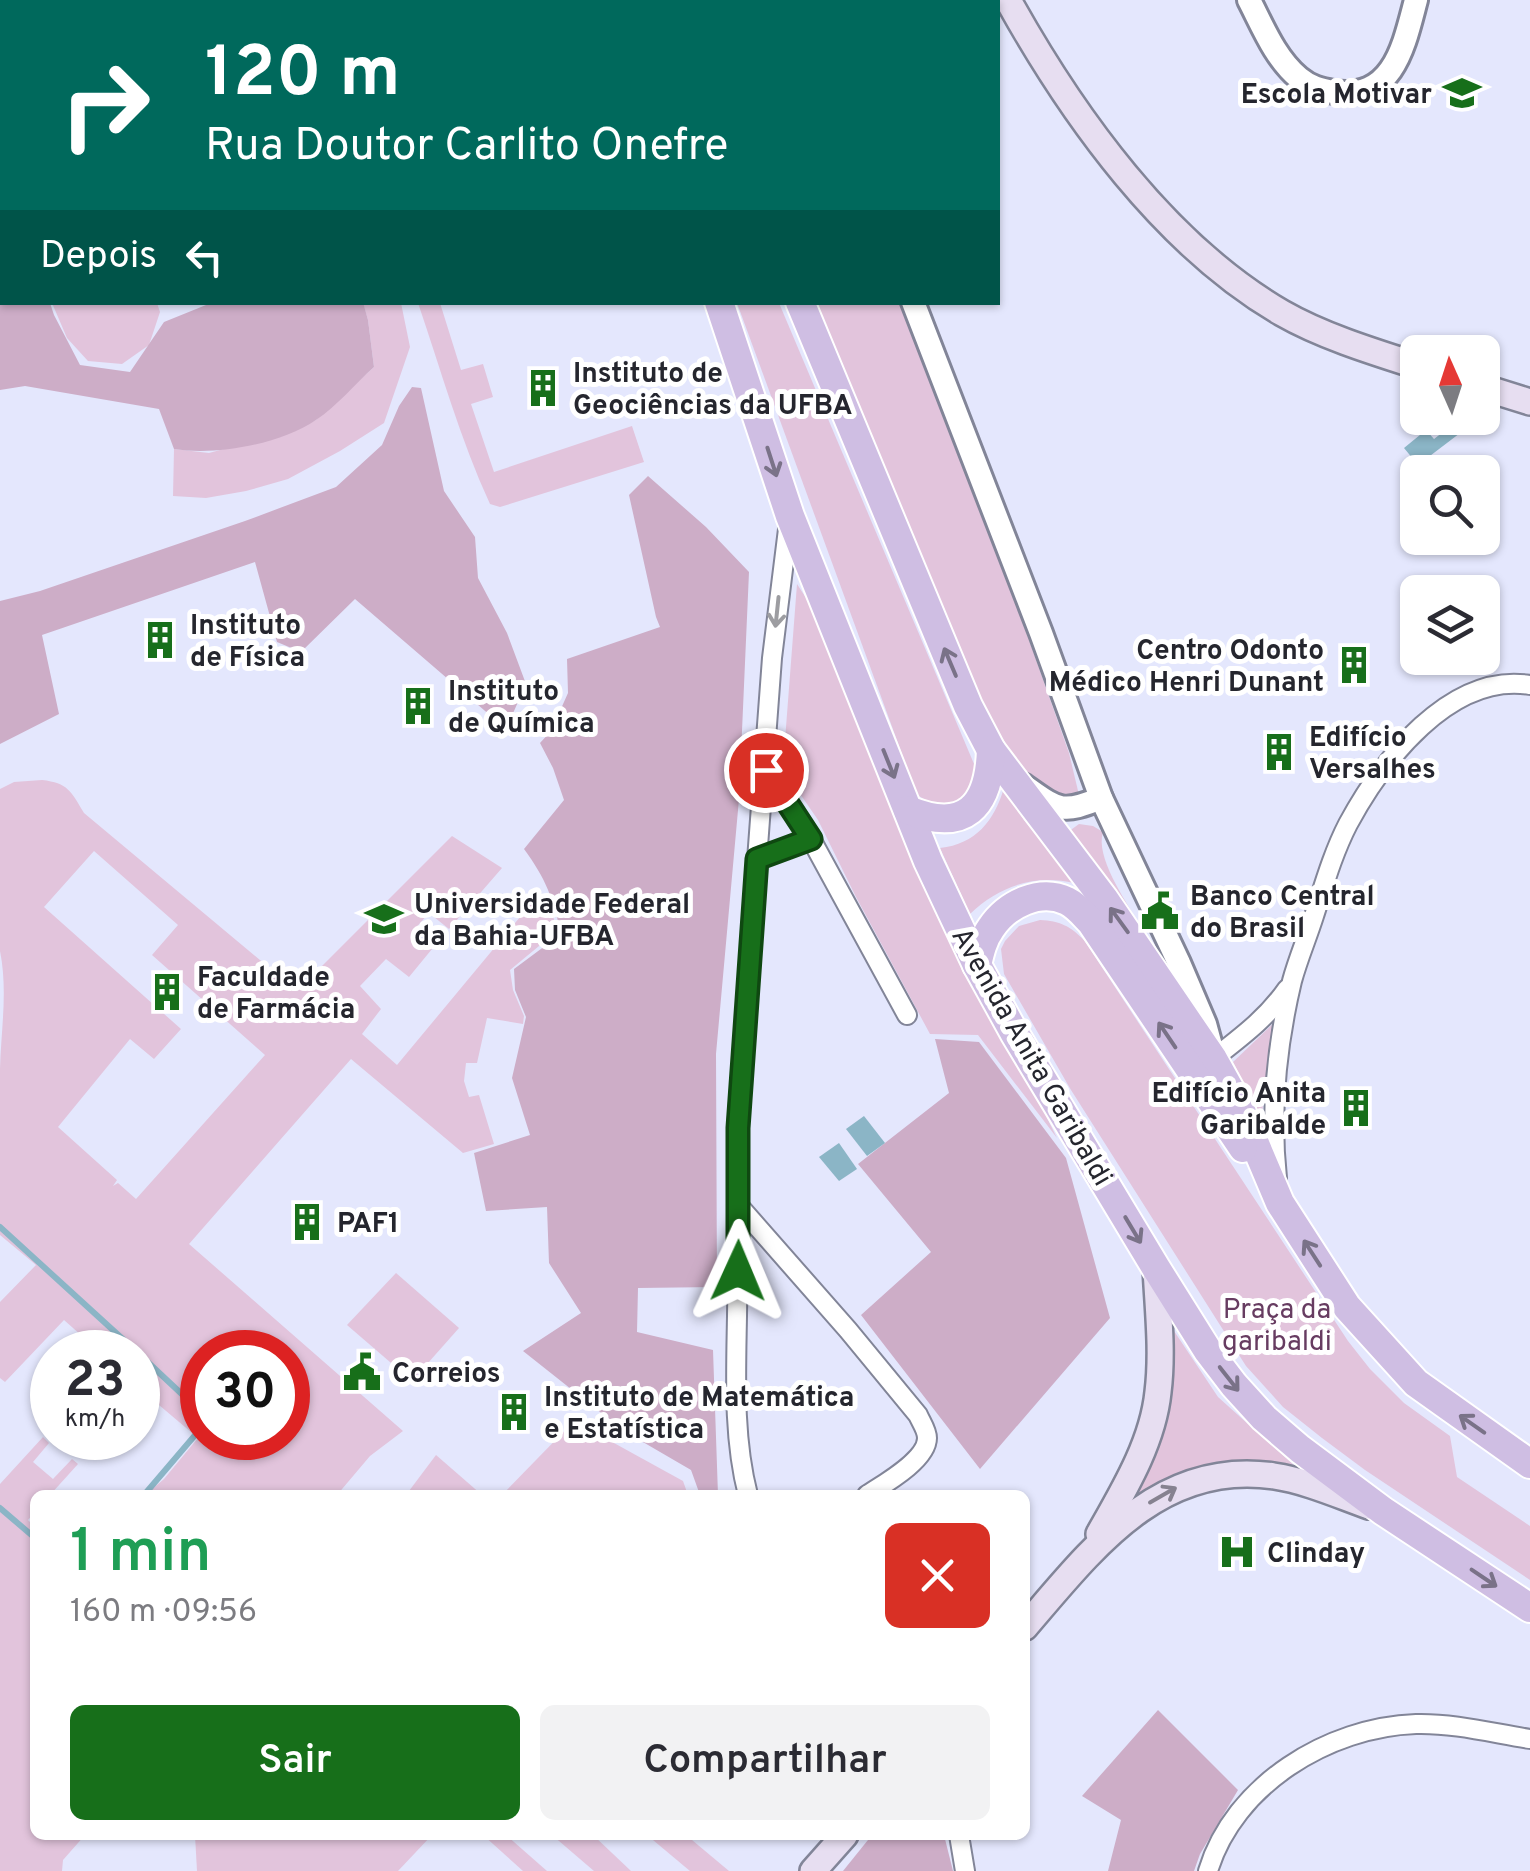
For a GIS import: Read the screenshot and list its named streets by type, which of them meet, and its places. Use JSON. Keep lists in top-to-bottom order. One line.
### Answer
{"streets":{"main road":["Avenida Anita Garibaldi"]},"parks":["Praça da garibaldi"],"places":{"school or university":["Escola Motivar","Universidade Federal da Bahia-UFBA"],"building":["Instituto de Geociências da UFBA","Instituto de Física","Centro Odonto Médico Henri Dunant","Instituto de Química","Edifício Versalhes","Faculdade de Farmácia","Edifício Anita Garibalde","PAF1","Instituto de Matemática e Estatística"],"public building":["Banco Central do Brasil","Correios"],"hospital":["Clinday"]},"north":"top","page":{"turn":["120 m","Rua Doutor Carlito Onefre"],"then":"Depois","speed":"23 km/h","limit":"30","heading":["1 min","160 m · 09:56"],"buttons":["Sair","Compartilhar"]}}
